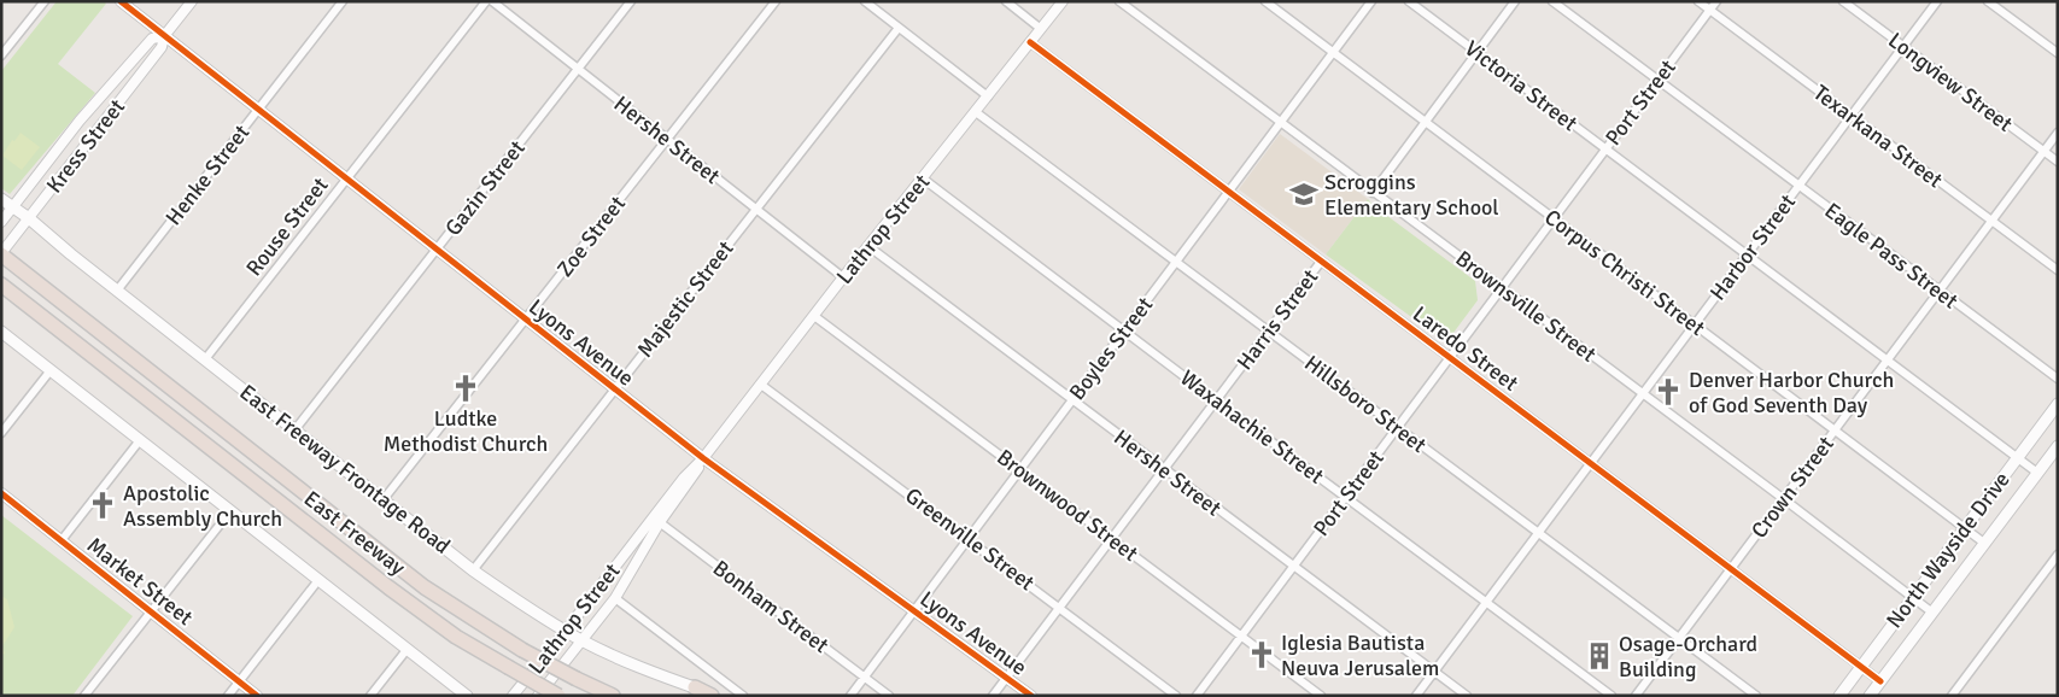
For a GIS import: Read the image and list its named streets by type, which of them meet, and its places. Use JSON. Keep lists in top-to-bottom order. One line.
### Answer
{"streets":{"highway":["East Freeway"],"main road":["East Freeway Frontage Road","North Wayside Drive"],"street":["Longview Street","Victoria Street","Port Street","Texarkana Street","Hershe Street","Kress Street","Henke Street","Gazin Street","Rouse Street","Lathrop Street","Zoe Street","Harbor Street","Eagle Pass Street","Corpus Christi Street","Majestic Street","Brownsville Street","Harris Street","Lyons Avenue","Boyles Street","Laredo Street","Hillsboro Street","Waxahachie Street","Crown Street","Brownwood Street","Greenville Street","Market Street","Bonham Street"]},"crossings":[["Longview Street","Harbor Street"],["Longview Street","Crown Street"],["Victoria Street","Port Street"],["Victoria Street","Harbor Street"],["Victoria Street","Crown Street"],["Victoria Street","North Wayside Drive"],["Port Street","Texarkana Street"],["Port Street","Hershe Street"],["Port Street","Eagle Pass Street"],["Port Street","Corpus Christi Street"],["Port Street","Brownsville Street"],["Port Street","Laredo Street"],["Port Street","Hillsboro Street"],["Port Street","Waxahachie Street"],["Port Street","Brownwood Street"],["Texarkana Street","Harbor Street"],["Texarkana Street","Crown Street"],["Hershe Street","Gazin Street"],["Hershe Street","Lathrop Street"],["Hershe Street","Zoe Street"],["Hershe Street","Harbor Street"],["Hershe Street","Majestic Street"],["Hershe Street","Harris Street"],["Hershe Street","Boyles Street"],["Kress Street","Lyons Avenue"],["Kress Street","East Freeway Frontage Road"],["Kress Street","East Freeway"],["Henke Street","Lyons Avenue"],["Henke Street","East Freeway Frontage Road"],["Gazin Street","Lyons Avenue"],["Gazin Street","East Freeway Frontage Road"],["Rouse Street","Lyons Avenue"],["Rouse Street","East Freeway Frontage Road"],["Lathrop Street","Lyons Avenue"],["Lathrop Street","Laredo Street"],["Lathrop Street","Hillsboro Street"],["Lathrop Street","Waxahachie Street"],["Lathrop Street","East Freeway Frontage Road"],["Lathrop Street","Brownwood Street"],["Lathrop Street","Greenville Street"],["Lathrop Street","Bonham Street"],["Zoe Street","Lyons Avenue"],["Zoe Street","East Freeway Frontage Road"],["Harbor Street","Eagle Pass Street"],["Harbor Street","Corpus Christi Street"],["Harbor Street","Brownsville Street"],["Harbor Street","Laredo Street"],["Harbor Street","Hillsboro Street"],["Harbor Street","Waxahachie Street"],["Eagle Pass Street","Crown Street"],["Corpus Christi Street","Boyles Street"],["Corpus Christi Street","Crown Street"],["Corpus Christi Street","North Wayside Drive"],["Majestic Street","Lyons Avenue"],["Majestic Street","East Freeway Frontage Road"],["Brownsville Street","Boyles Street"],["Brownsville Street","Crown Street"],["Brownsville Street","North Wayside Drive"],["Harris Street","Lyons Avenue"],["Harris Street","Laredo Street"],["Harris Street","Hillsboro Street"],["Harris Street","Waxahachie Street"],["Harris Street","Brownwood Street"],["Harris Street","Greenville Street"],["Lyons Avenue","Boyles Street"],["Boyles Street","Laredo Street"],["Boyles Street","Hillsboro Street"],["Boyles Street","Waxahachie Street"],["Boyles Street","Brownwood Street"],["Boyles Street","Greenville Street"],["Boyles Street","Bonham Street"],["Laredo Street","Crown Street"],["Laredo Street","North Wayside Drive"],["Hillsboro Street","Crown Street"]],"places":{"school or university":["Scroggins Elementary School"],"church":["Ludtke Methodist Church","Denver Harbor Church of God Seventh Day","Apostolic Assembly Church","Iglesia Bautista Neuva Jerusalem"],"building":["Osage-Orchard Building"]}}
